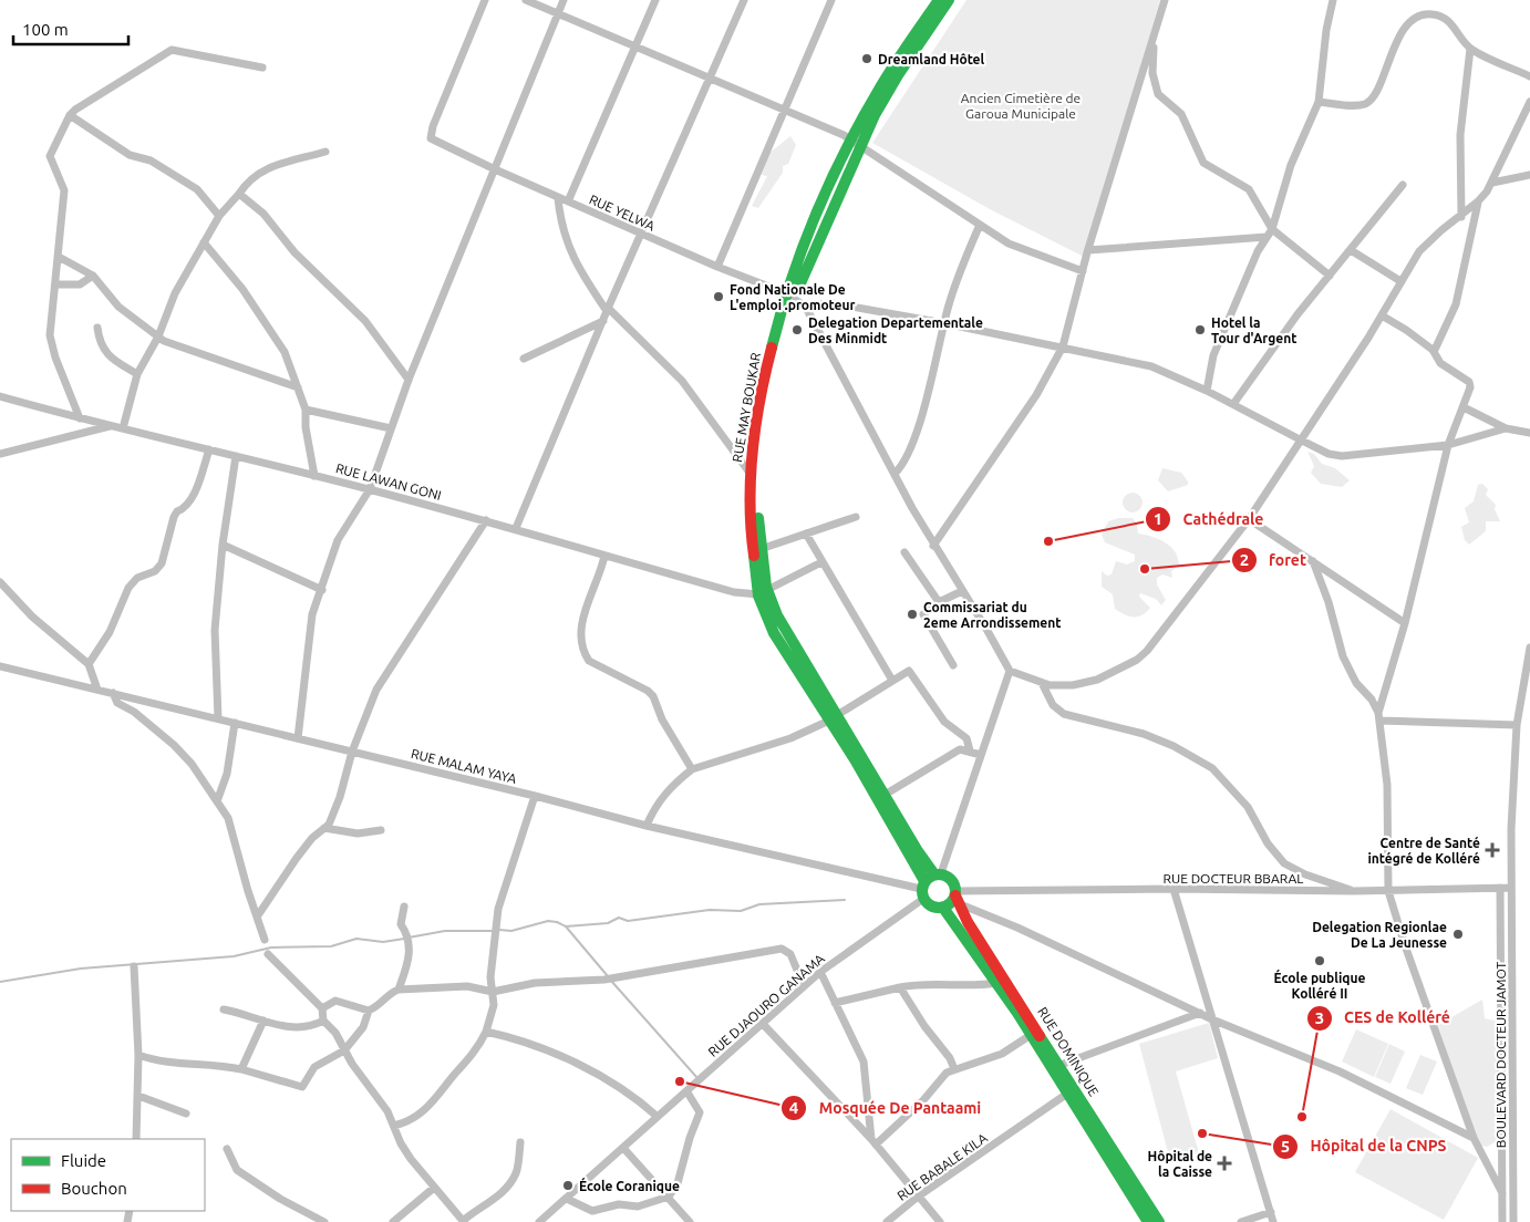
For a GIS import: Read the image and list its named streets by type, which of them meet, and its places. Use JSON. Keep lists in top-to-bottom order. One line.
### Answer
{"streets":{"main road":["RUE MAY BOUKAR","RUE DOMINIQUE"],"street":["RUE YELWA","RUE LAWAN GONI","RUE MALAM YAYA","RUE DOCTEUR BBARAL","RUE DJAOURO GANAMA","BOULEVARD DOCTEUR JAMOT","RUE BABALE KILA"]},"crossings":[["RUE YELWA","RUE MAY BOUKAR"],["RUE MAY BOUKAR","RUE LAWAN GONI"],["RUE MAY BOUKAR","RUE MALAM YAYA"],["RUE MAY BOUKAR","RUE DOCTEUR BBARAL"],["RUE MAY BOUKAR","RUE DJAOURO GANAMA"],["RUE MAY BOUKAR","RUE DOMINIQUE"],["RUE MALAM YAYA","RUE DOCTEUR BBARAL"],["RUE MALAM YAYA","RUE DJAOURO GANAMA"],["RUE MALAM YAYA","RUE DOMINIQUE"],["RUE DOCTEUR BBARAL","RUE DJAOURO GANAMA"],["RUE DOCTEUR BBARAL","RUE DOMINIQUE"],["RUE DOCTEUR BBARAL","BOULEVARD DOCTEUR JAMOT"],["RUE DJAOURO GANAMA","RUE DOMINIQUE"],["RUE DOMINIQUE","RUE BABALE KILA"]],"parks":["Ancien Cimetière de Garoua Municipale"],"places":{"other":["Dreamland Hôtel","Fond Nationale De L'emploi .promoteur","Delegation Departementale Des Minmidt","Hotel la Tour d'Argent","Cathédrale","foret","Commissariat du 2eme Arrondissement","Delegation Regionlae De La Jeunesse","École publique Kolléré II","Mosquée De Pantaami","CES de Kolléré","Hôpital de la CNPS","École Coranique"],"health":["Centre de Santé intégré de Kolléré","Hôpital de la Caisse"]},"legend":["Fluide","Bouchon"],"scale_bar":"100 m"}
